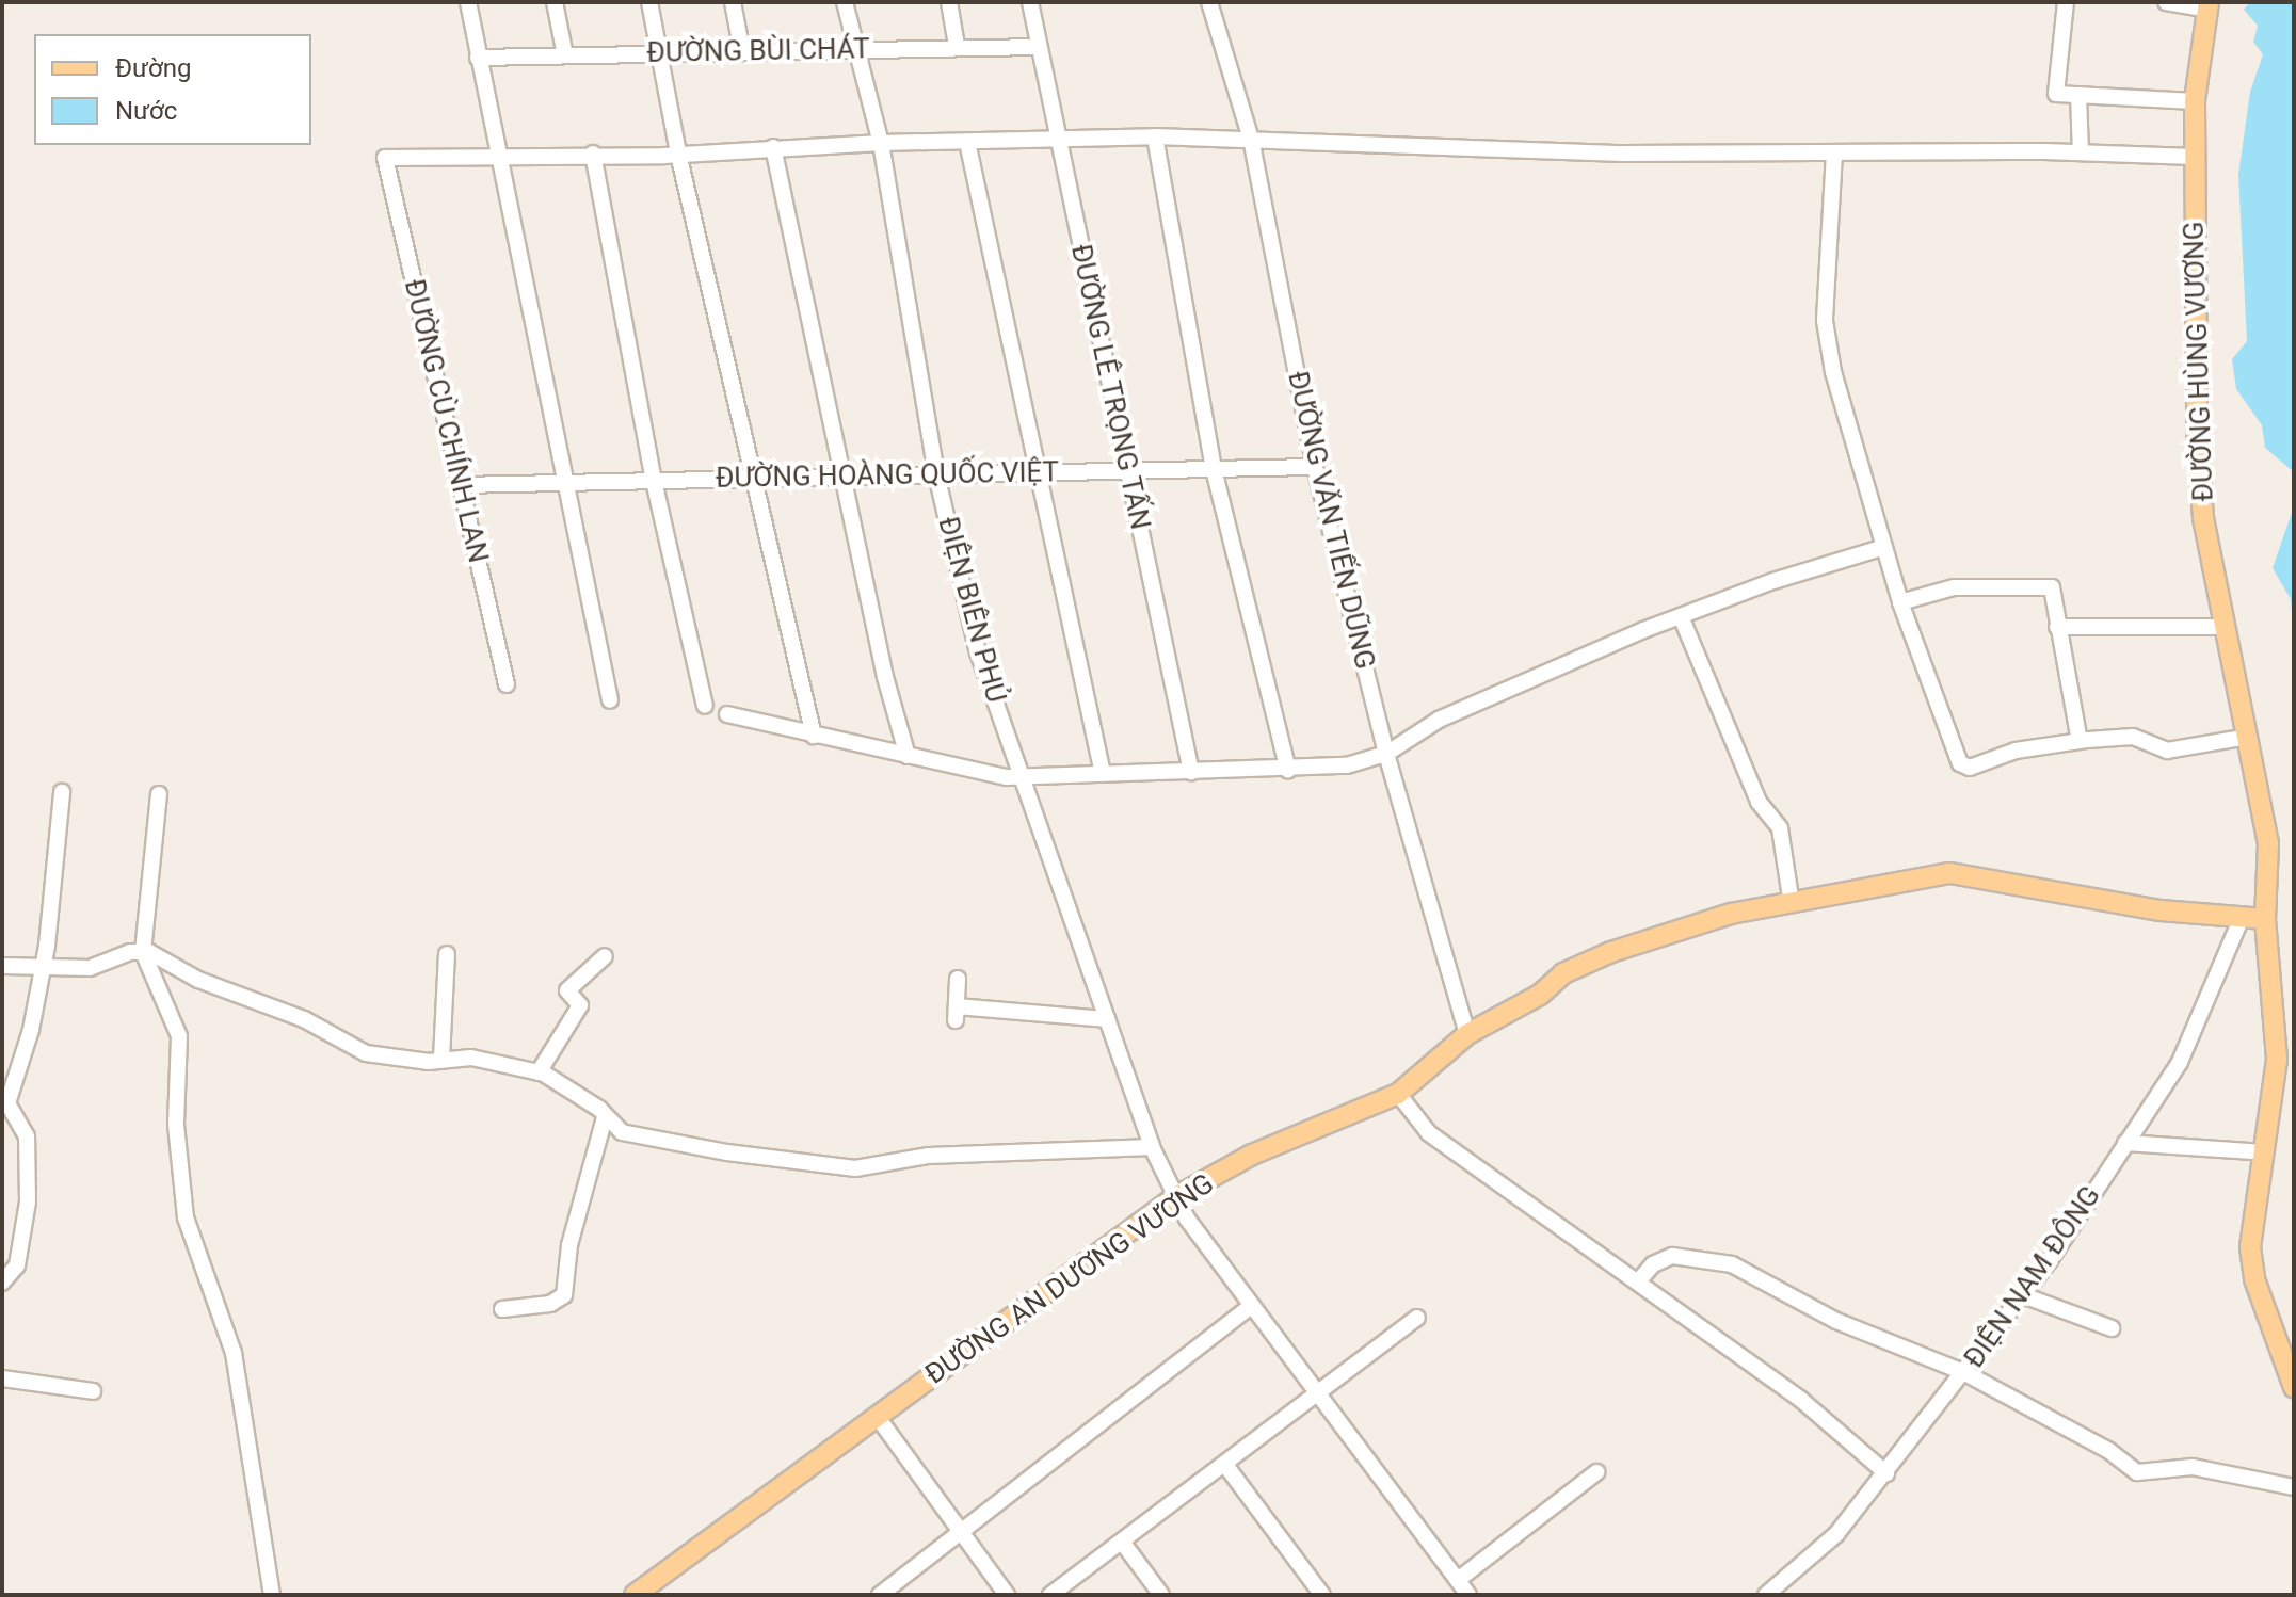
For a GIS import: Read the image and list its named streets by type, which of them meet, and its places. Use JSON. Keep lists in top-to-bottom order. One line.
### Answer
{"streets":{"main road":["ĐƯỜNG HÙNG VƯƠNG","ĐƯỜNG AN DƯƠNG VƯƠNG"],"street":["ĐƯỜNG BÙI CHÁT","ĐƯỜNG LÊ TRỌNG TẤN","ĐƯỜNG CÙ CHÍNH LAN","ĐƯỜNG HOÀNG QUỐC VIỆT","ĐƯỜNG VĂN TIẾN DŨNG","ĐIỆN BIÊN PHỦ","ĐIỆN NAM ĐÔNG"]},"crossings":[["ĐƯỜNG BÙI CHÁT","ĐƯỜNG LÊ TRỌNG TẤN"],["ĐƯỜNG BÙI CHÁT","ĐIỆN BIÊN PHỦ"],["ĐƯỜNG HÙNG VƯƠNG","ĐƯỜNG AN DƯƠNG VƯƠNG"],["ĐƯỜNG LÊ TRỌNG TẤN","ĐƯỜNG HOÀNG QUỐC VIỆT"],["ĐƯỜNG CÙ CHÍNH LAN","ĐƯỜNG HOÀNG QUỐC VIỆT"],["ĐƯỜNG HOÀNG QUỐC VIỆT","ĐƯỜNG VĂN TIẾN DŨNG"],["ĐƯỜNG HOÀNG QUỐC VIỆT","ĐIỆN BIÊN PHỦ"],["ĐƯỜNG VĂN TIẾN DŨNG","ĐƯỜNG AN DƯƠNG VƯƠNG"],["ĐIỆN BIÊN PHỦ","ĐƯỜNG AN DƯƠNG VƯƠNG"],["ĐIỆN NAM ĐÔNG","ĐƯỜNG AN DƯƠNG VƯƠNG"]],"legend":["Đường","Nước"]}
